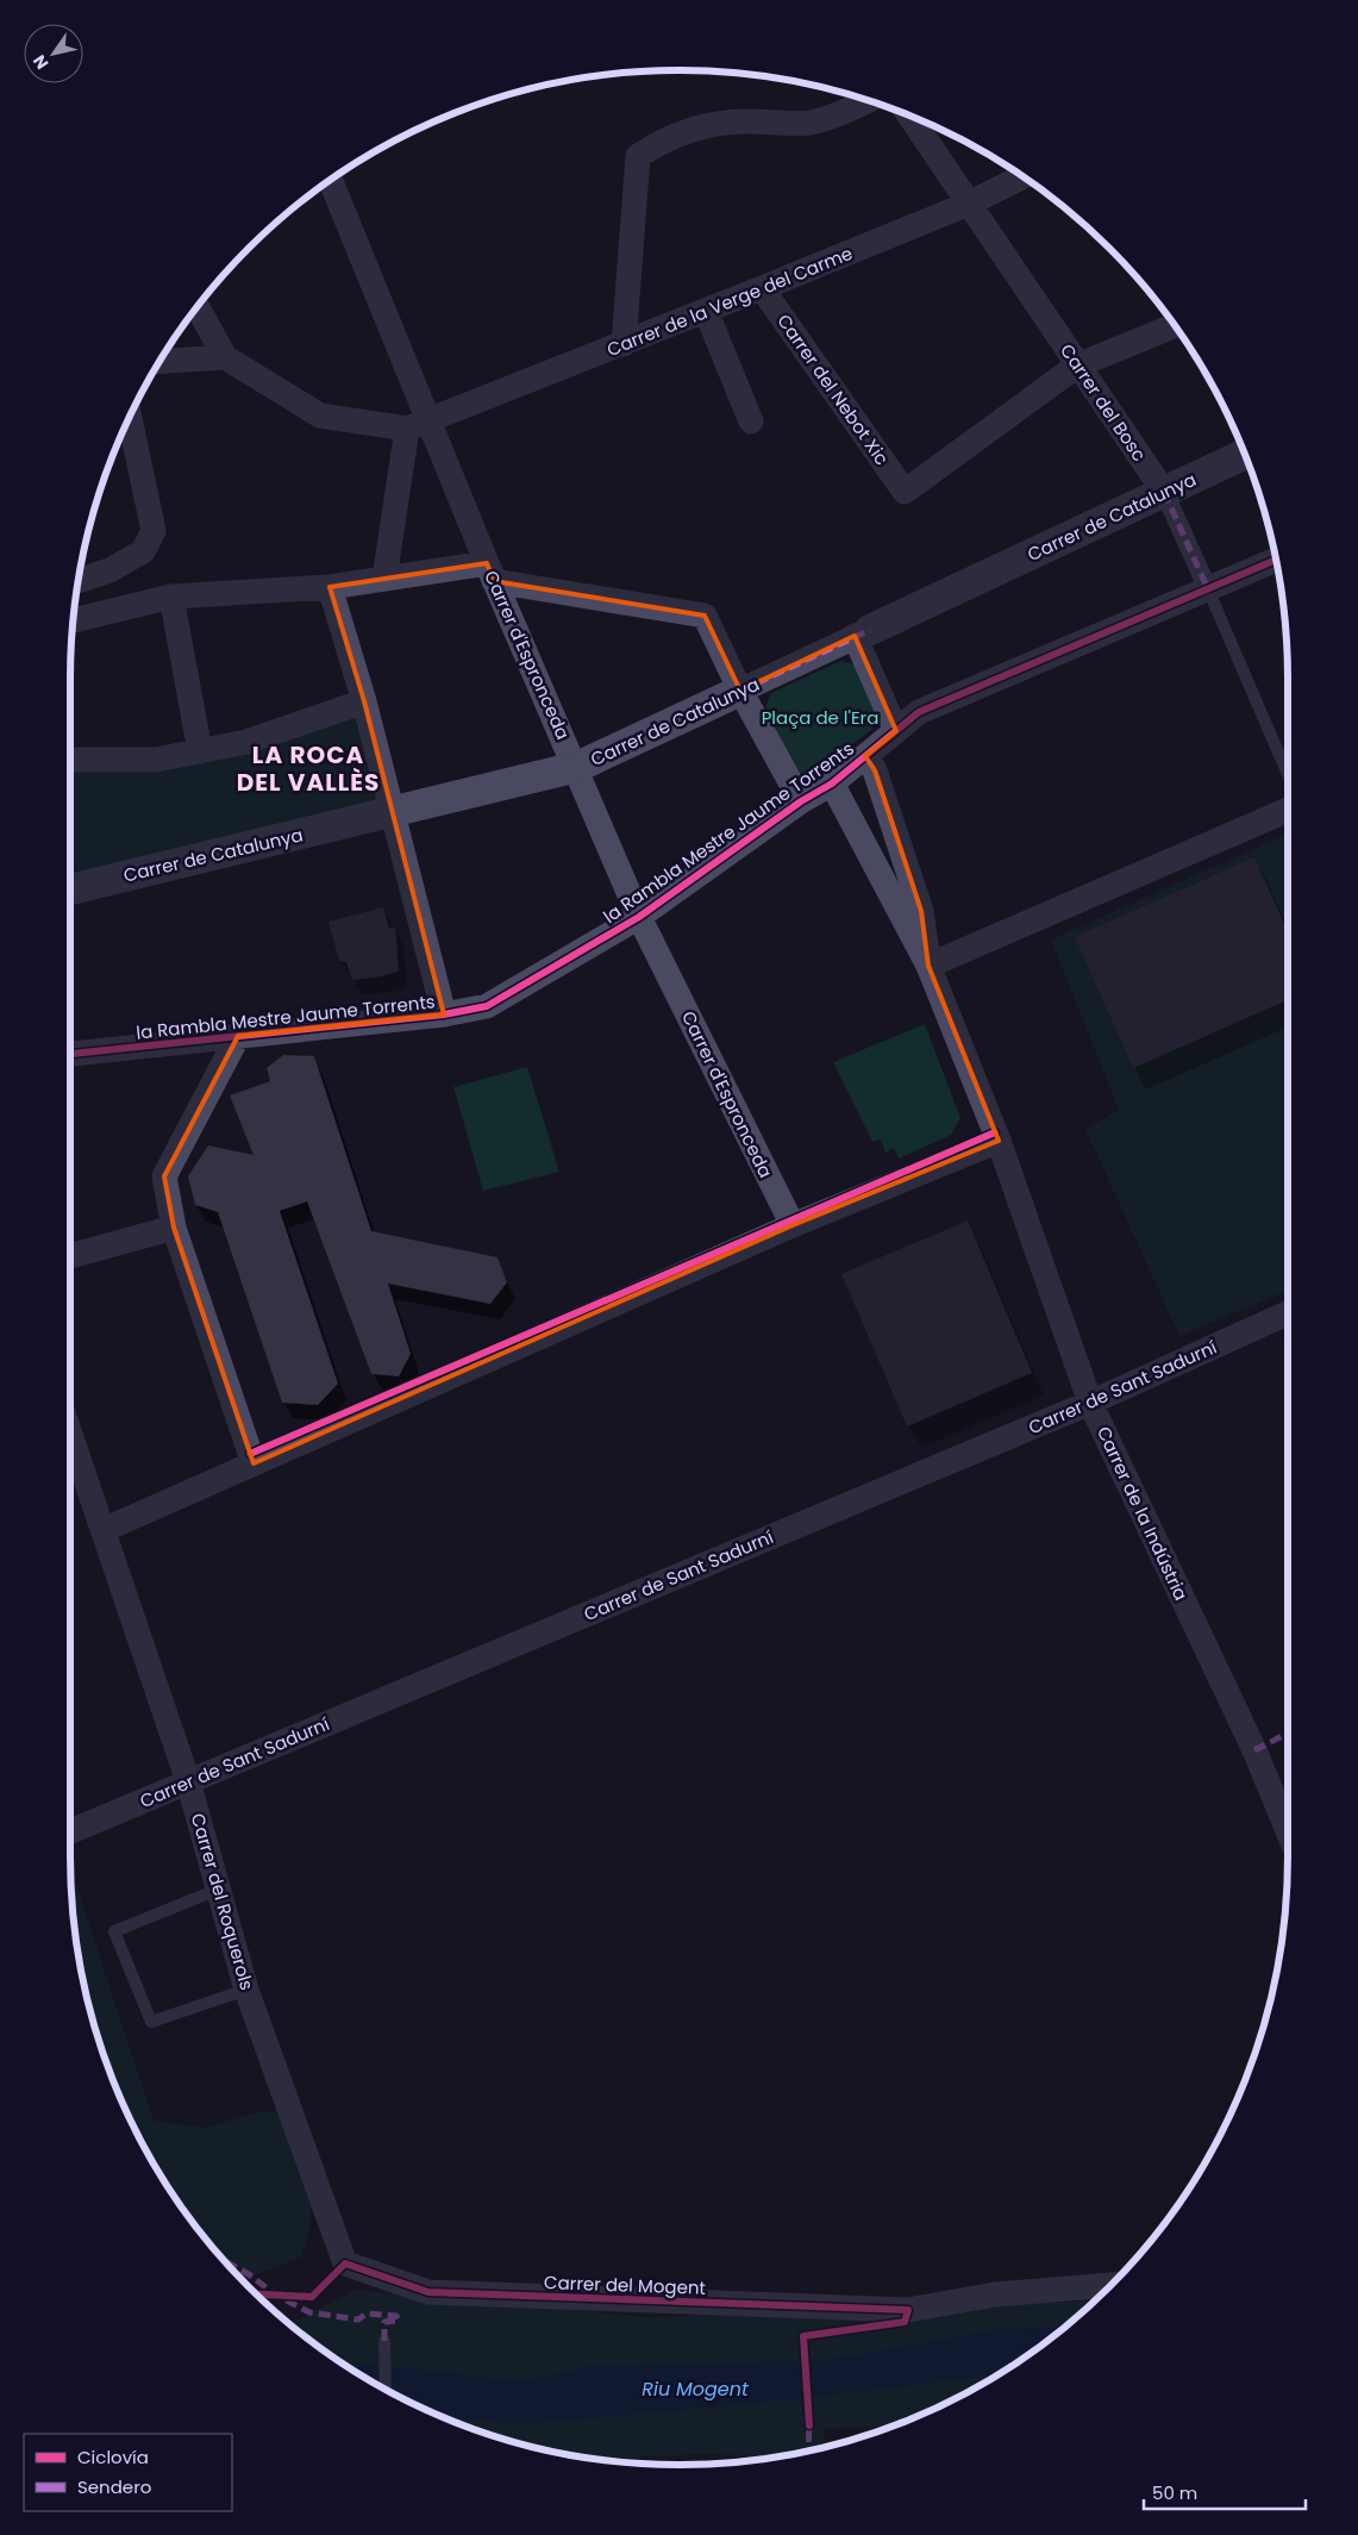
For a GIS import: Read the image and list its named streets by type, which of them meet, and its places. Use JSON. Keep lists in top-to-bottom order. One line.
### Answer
{"streets":{"street":["Carrer de la Verge del Carme","Carrer del Nebot Xic","Carrer del Bosc","Carrer de Catalunya","Carrer d'Espronceda","la Rambla Mestre Jaume Torrents","Carrer de Sant Sadurní","Carrer de la Indústria","Carrer del Roquerols","Carrer del Mogent"]},"crossings":[["Carrer de la Verge del Carme","Carrer del Nebot Xic"],["Carrer de la Verge del Carme","Carrer del Bosc"],["Carrer de la Verge del Carme","Carrer d'Espronceda"],["Carrer del Nebot Xic","Carrer del Bosc"],["Carrer del Bosc","Carrer de Catalunya"],["Carrer del Bosc","la Rambla Mestre Jaume Torrents"],["Carrer de Catalunya","Carrer d'Espronceda"],["Carrer d'Espronceda","la Rambla Mestre Jaume Torrents"],["la Rambla Mestre Jaume Torrents","Carrer de la Indústria"],["Carrer de Sant Sadurní","Carrer de la Indústria"],["Carrer de Sant Sadurní","Carrer del Roquerols"],["Carrer del Roquerols","Carrer del Mogent"]],"districts":["LA ROCA DEL VALLÈS"],"water":["Riu Mogent"],"parks":["Plaça de l'Era"],"legend":["Ciclovía","Sendero"],"scale_bar":"50 m","north":"bottom left"}
